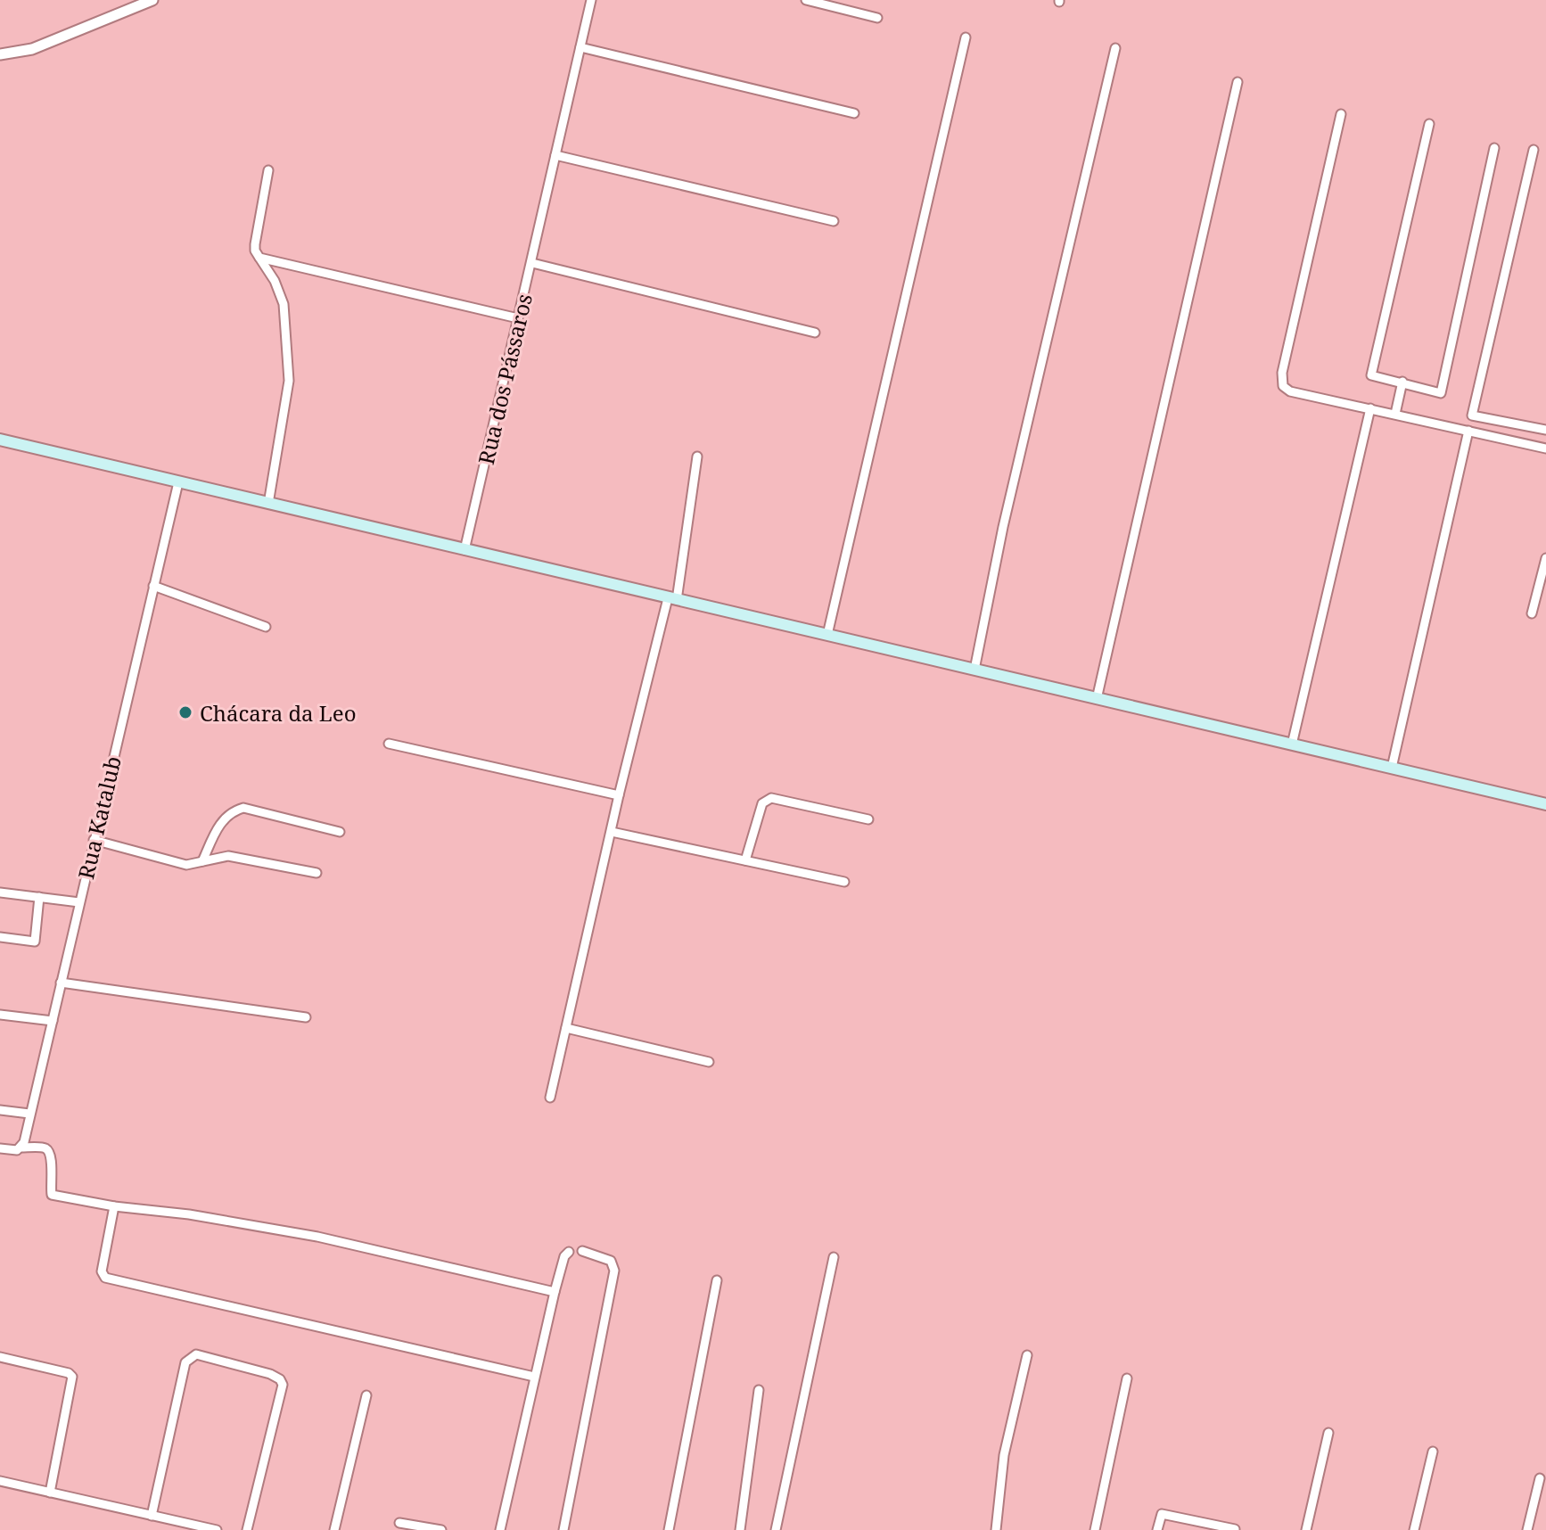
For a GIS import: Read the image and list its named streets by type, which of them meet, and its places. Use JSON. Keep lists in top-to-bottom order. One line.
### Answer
{"streets":{"street":["Rua dos Pássaros","Rua Katalub"]},"places":["Chácara da Leo"]}
